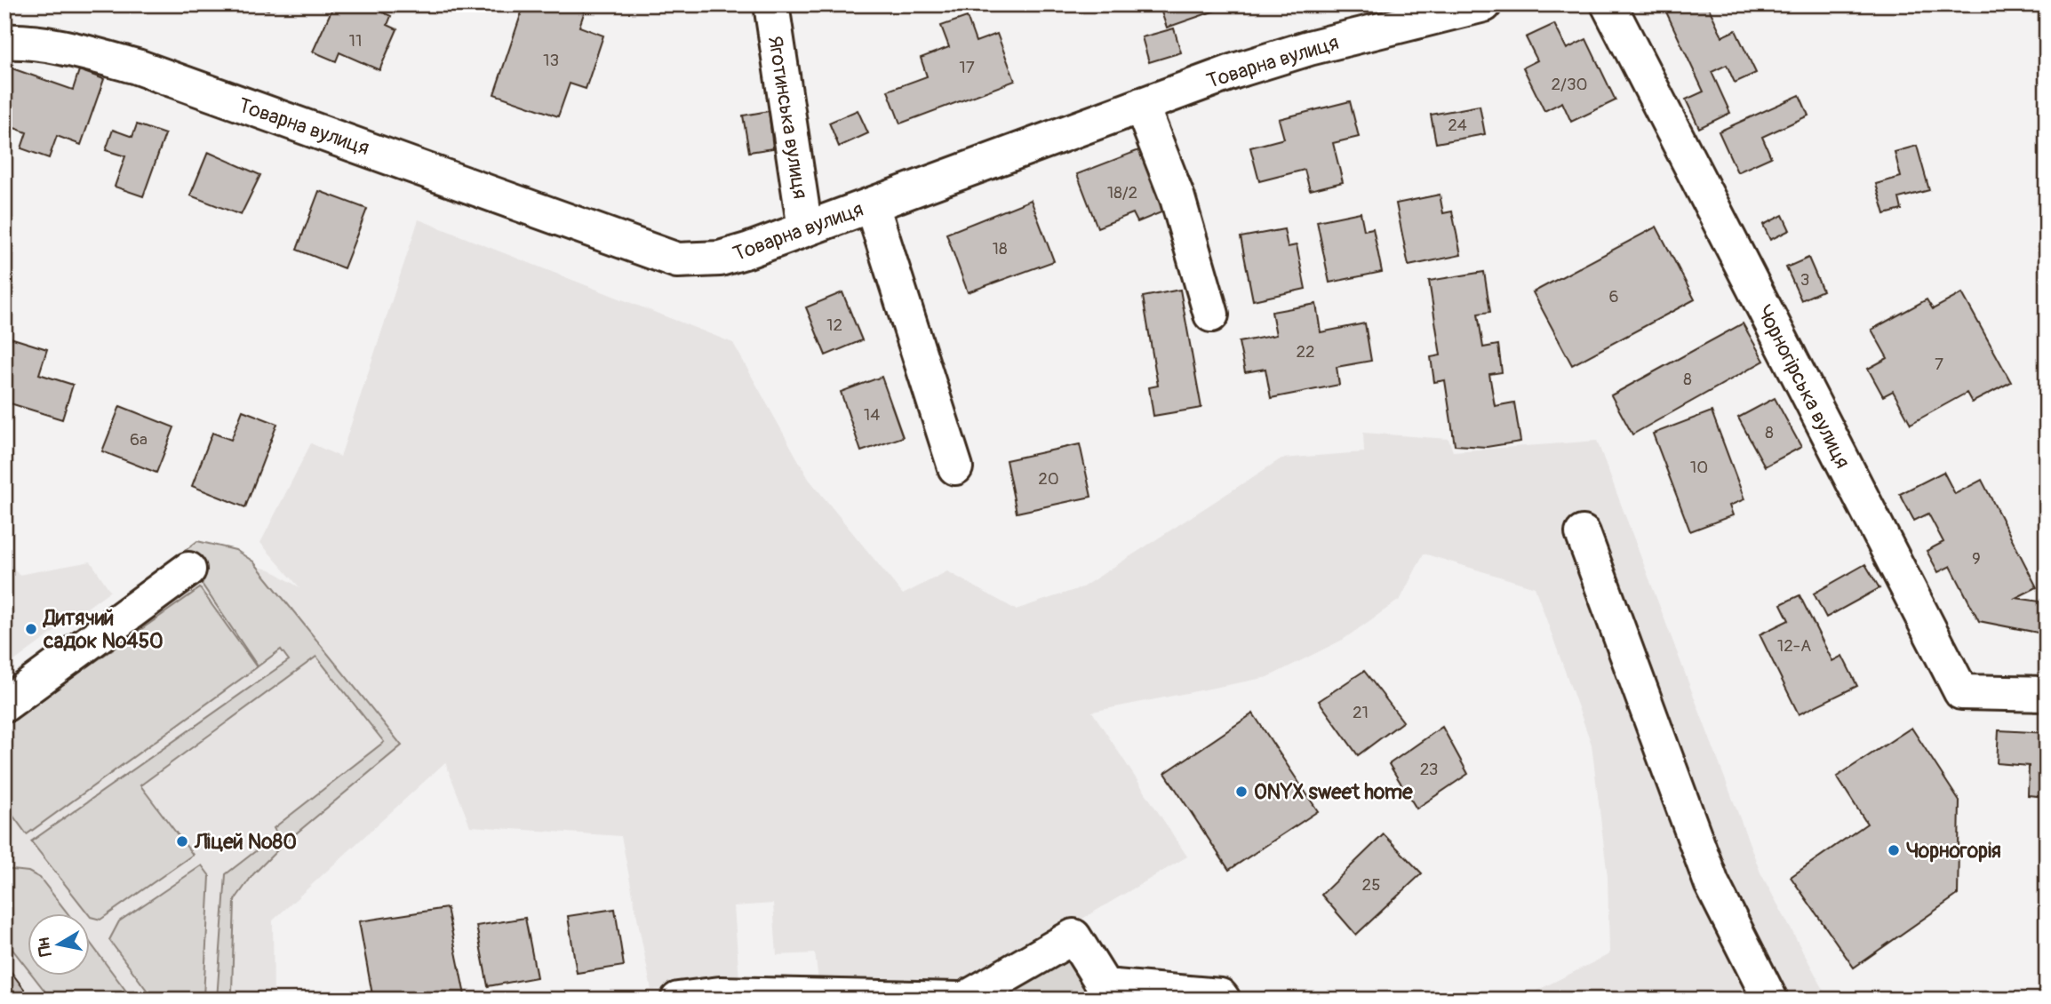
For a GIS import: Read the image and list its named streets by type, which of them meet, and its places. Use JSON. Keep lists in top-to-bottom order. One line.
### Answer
{"streets":{"street":["Товарна вулиця","Яготинська вулиця","Чорногірська вулиця"]},"crossings":[["Товарна вулиця","Яготинська вулиця"]],"places":["Дитячий садок №450","ONYX sweet home","Ліцей №80","Чорногорія"],"house_numbers":["11","13","17","2/30","24","18/2","18","3","6","12","22","7","8","14","8","6а","10","20","9","12-А","21","23","25"],"north":"left"}
